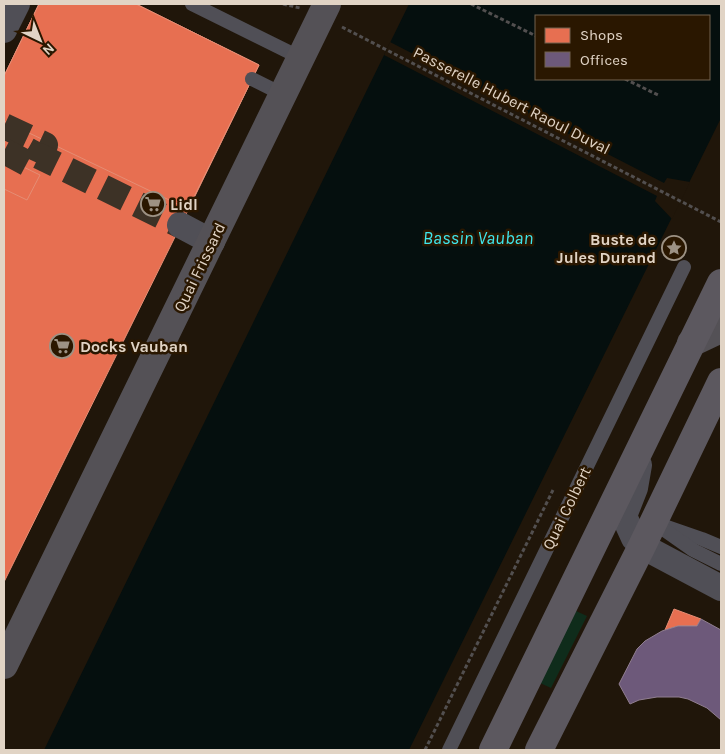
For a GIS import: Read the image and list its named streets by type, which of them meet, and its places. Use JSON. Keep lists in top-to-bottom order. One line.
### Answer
{"streets":{"street":["Quai Frissard"],"lane":["Quai Colbert"],"path":["Passerelle Hubert Raoul Duval"]},"crossings":[["Passerelle Hubert Raoul Duval","Quai Frissard"]],"water":["Bassin Vauban"],"places":{"supermarket":["Lidl","Docks Vauban"],"place":["Buste de Jules Durand"]},"legend":["Shops","Offices"],"north":"bottom right"}
